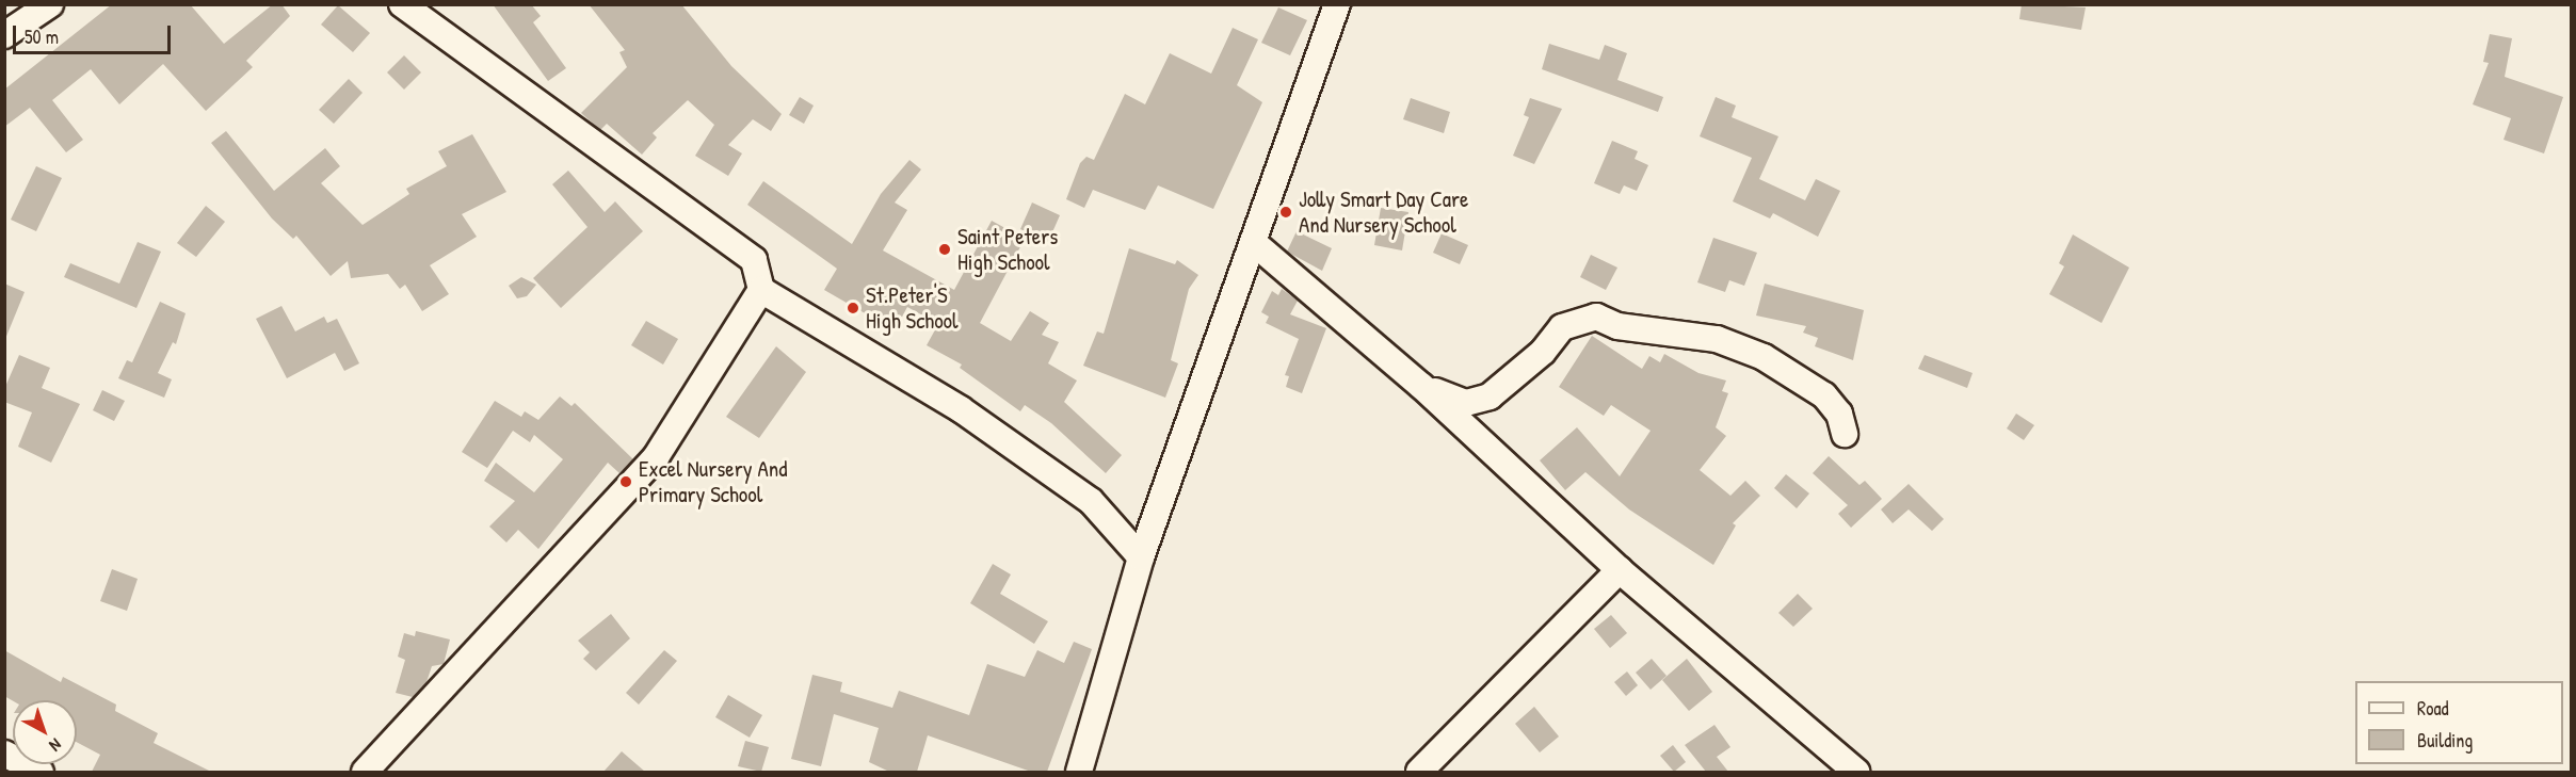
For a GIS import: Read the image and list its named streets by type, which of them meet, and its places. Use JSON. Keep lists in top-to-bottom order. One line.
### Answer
{"places":["Jolly Smart Day Care And Nursery School","Saint Peters High School","St.Peter'S High School","Excel Nursery And Primary School"],"legend":["Road","Building"],"scale_bar":"50 m","north":"bottom right"}
